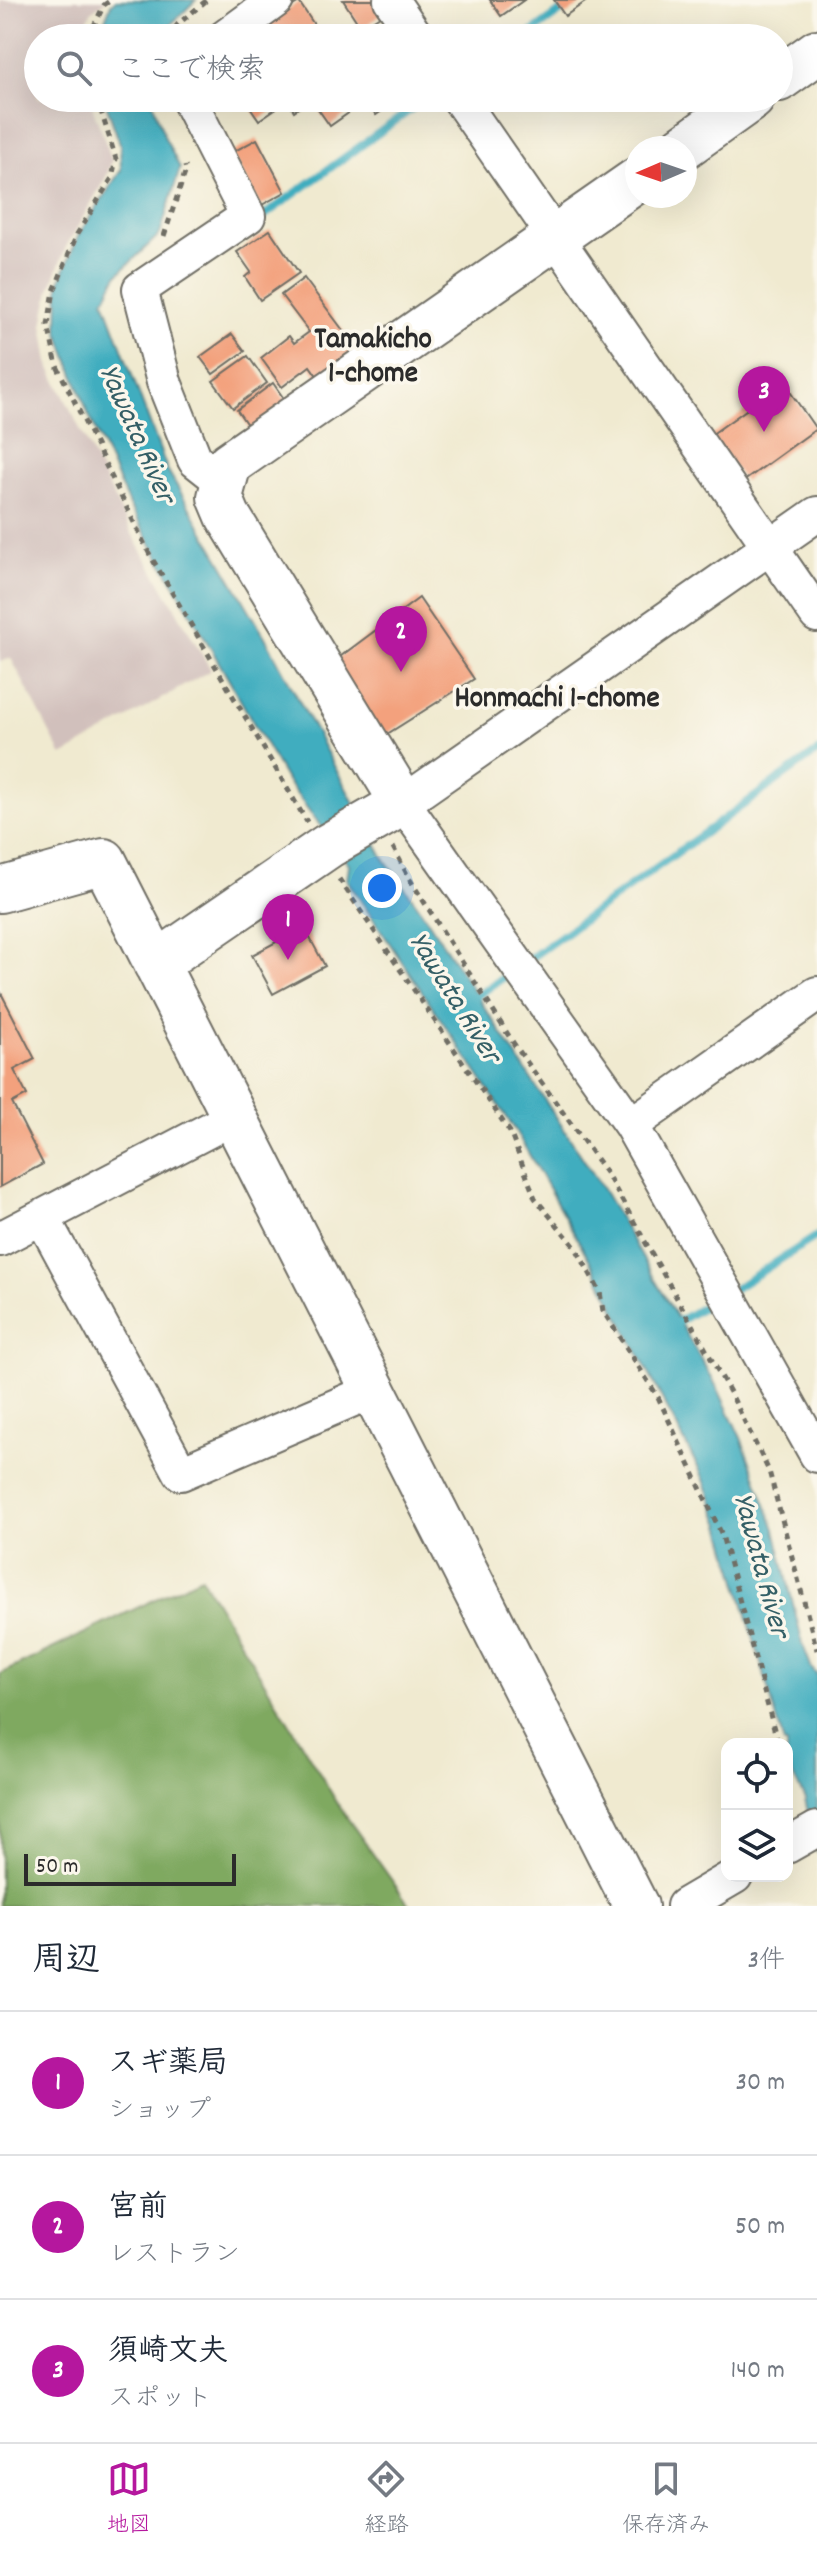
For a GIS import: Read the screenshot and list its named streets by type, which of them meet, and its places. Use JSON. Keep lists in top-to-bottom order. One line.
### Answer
{"districts":["Tamakicho 1-chome","Honmachi 1-chome"],"water":["Yawata River"],"scale_bar":"50 m","north":"left","page":{"search":"ここで検索","pins":["3","2","1"],"scale":"50 m","heading":["周辺","3件"],"list":[{"mark":"1","name":"スギ薬局","note":"ショップ","value":"30 m"},{"mark":"2","name":"宮前","note":"レストラン","value":"50 m"},{"mark":"3","name":"須崎文夫","note":"スポット","value":"140 m"}],"nav":["地図","経路","保存済み"]}}
